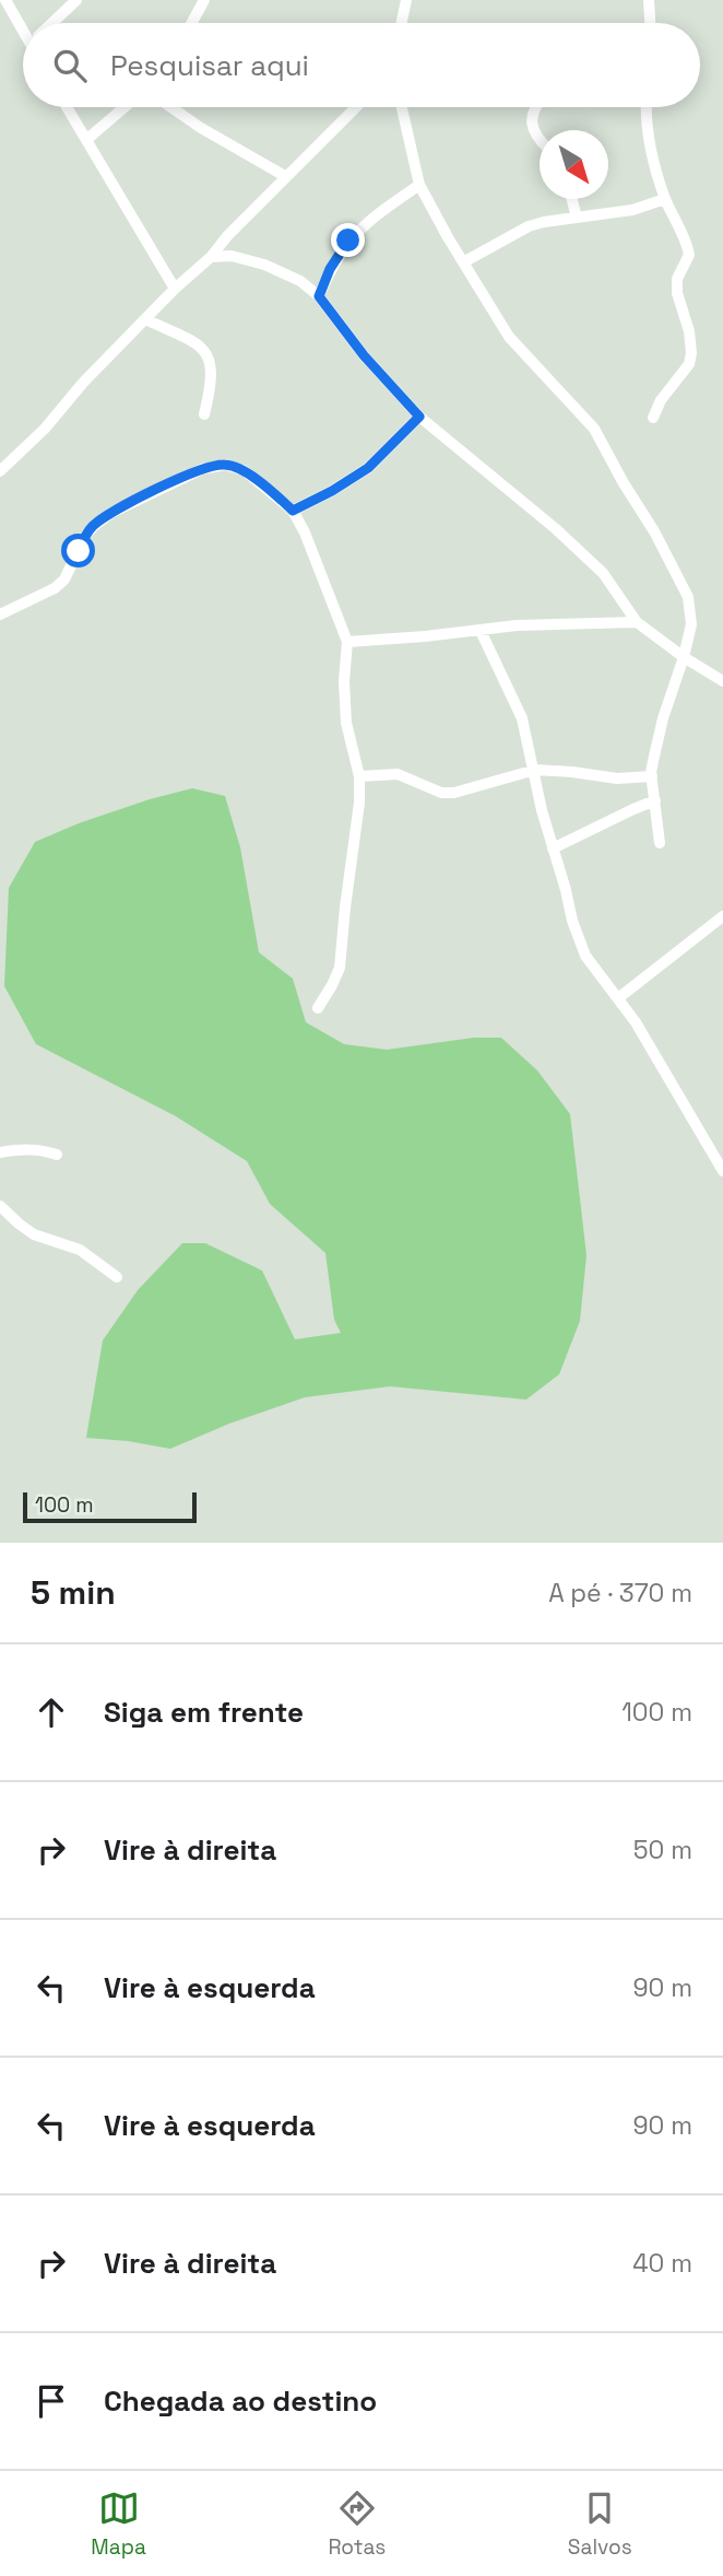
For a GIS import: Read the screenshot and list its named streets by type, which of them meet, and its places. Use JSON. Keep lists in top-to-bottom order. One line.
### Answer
{"scale_bar":"100 m","north":"bottom right","page":{"search":"Pesquisar aqui","scale":"100 m","heading":["5 min","A pé · 370 m"],"list":[["Siga em frente","100 m"],["Vire à direita","50 m"],["Vire à esquerda","90 m"],["Vire à esquerda","90 m"],["Vire à direita","40 m"],"Chegada ao destino"],"nav":["Mapa","Rotas","Salvos"]}}
